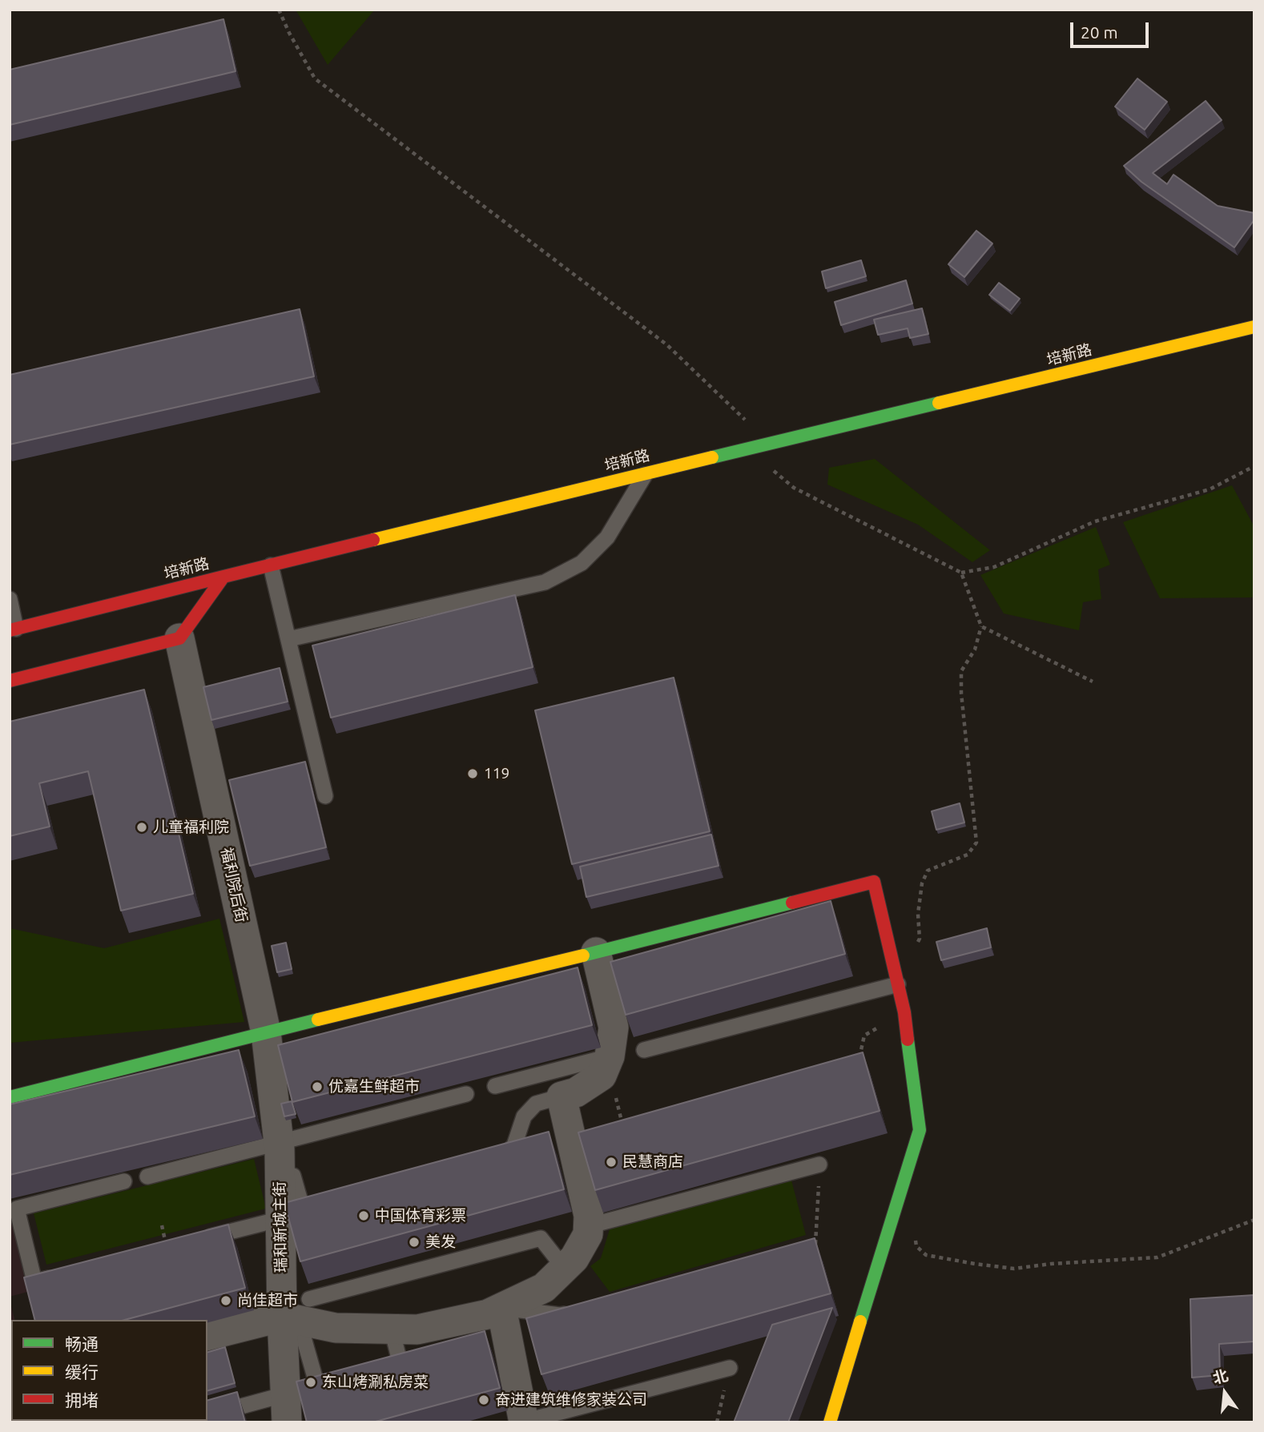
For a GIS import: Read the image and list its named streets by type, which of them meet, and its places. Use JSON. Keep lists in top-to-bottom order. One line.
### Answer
{"streets":{"main road":["培新路"],"street":["福利院后街","瑞和新城主街"]},"crossings":[["福利院后街","瑞和新城主街"]],"places":["119","儿童福利院","优嘉生鲜超市","民慧商店","中国体育彩票","美发","尚佳超市","东山烤涮私房菜","奋进建筑维修家装公司"],"legend":["畅通","缓行","拥堵"],"scale_bar":"20 m","north":"top"}
